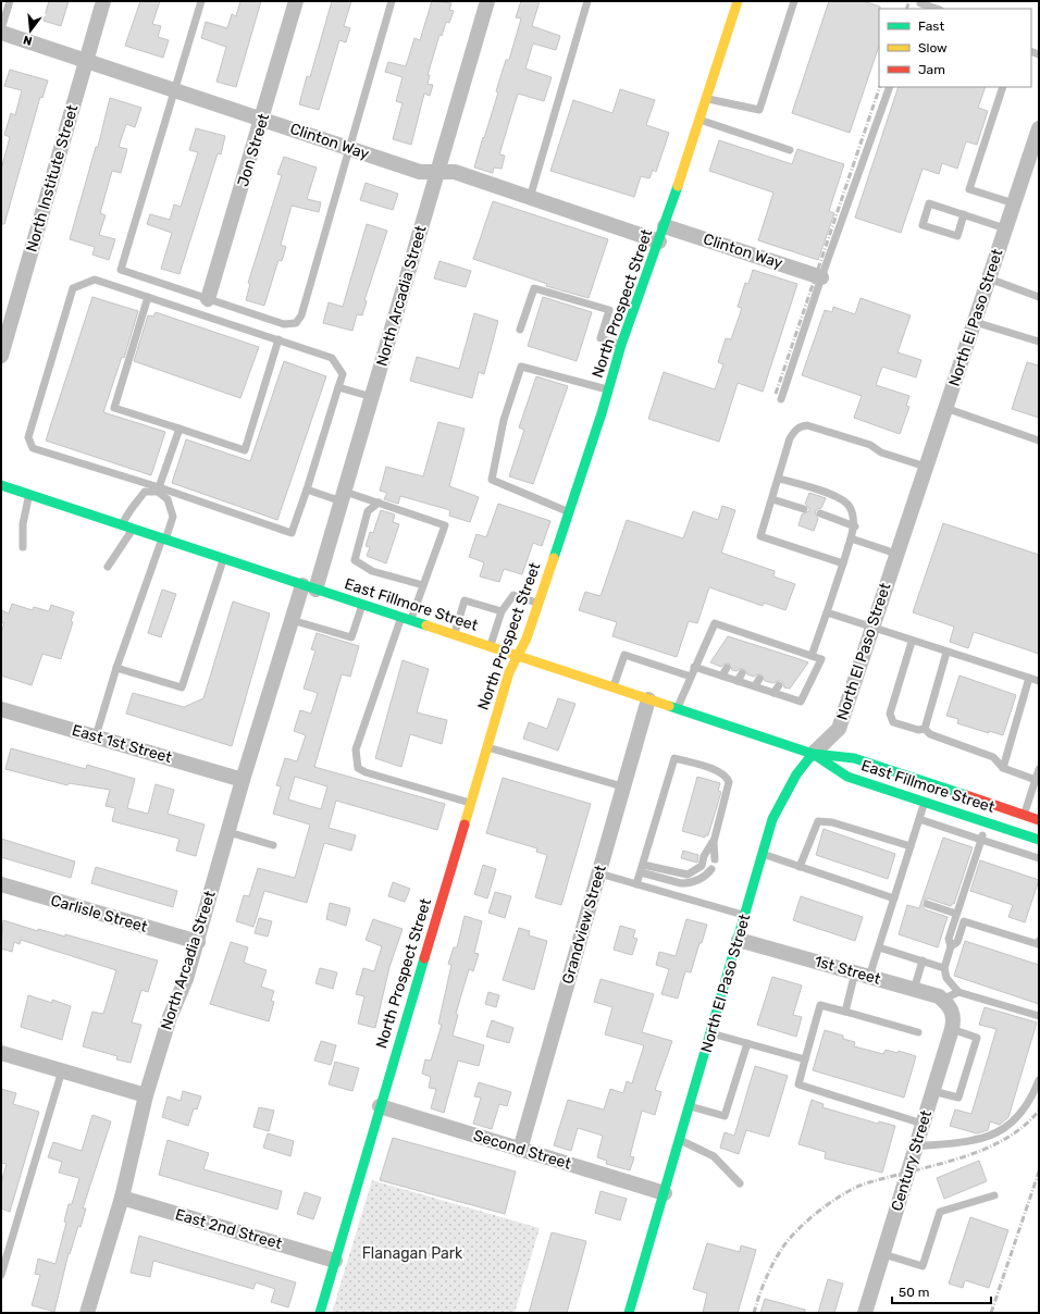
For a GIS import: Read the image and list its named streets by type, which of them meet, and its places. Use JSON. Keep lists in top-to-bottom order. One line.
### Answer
{"streets":{"street":["Clinton Way","Jon Street","North Institute Street","North Arcadia Street","North Prospect Street","North El Paso Street","East Fillmore Street","East 1st Street","Carlisle Street","Grandview Street","1st Street","Second Street","Century Street","East 2nd Street"]},"crossings":[["Clinton Way","Jon Street"],["Clinton Way","North Institute Street"],["Clinton Way","North Arcadia Street"],["Clinton Way","North Prospect Street"],["North Arcadia Street","East Fillmore Street"],["North Arcadia Street","East 1st Street"],["North Arcadia Street","Carlisle Street"],["North Arcadia Street","East 2nd Street"],["North Prospect Street","East Fillmore Street"],["North Prospect Street","Second Street"],["North Prospect Street","East 2nd Street"],["North El Paso Street","East Fillmore Street"],["North El Paso Street","1st Street"],["North El Paso Street","Second Street"],["East Fillmore Street","Grandview Street"],["Grandview Street","Second Street"],["1st Street","Century Street"]],"parks":["Flanagan Park"],"legend":["Fast","Slow","Jam"],"scale_bar":"50 m","north":"bottom"}
